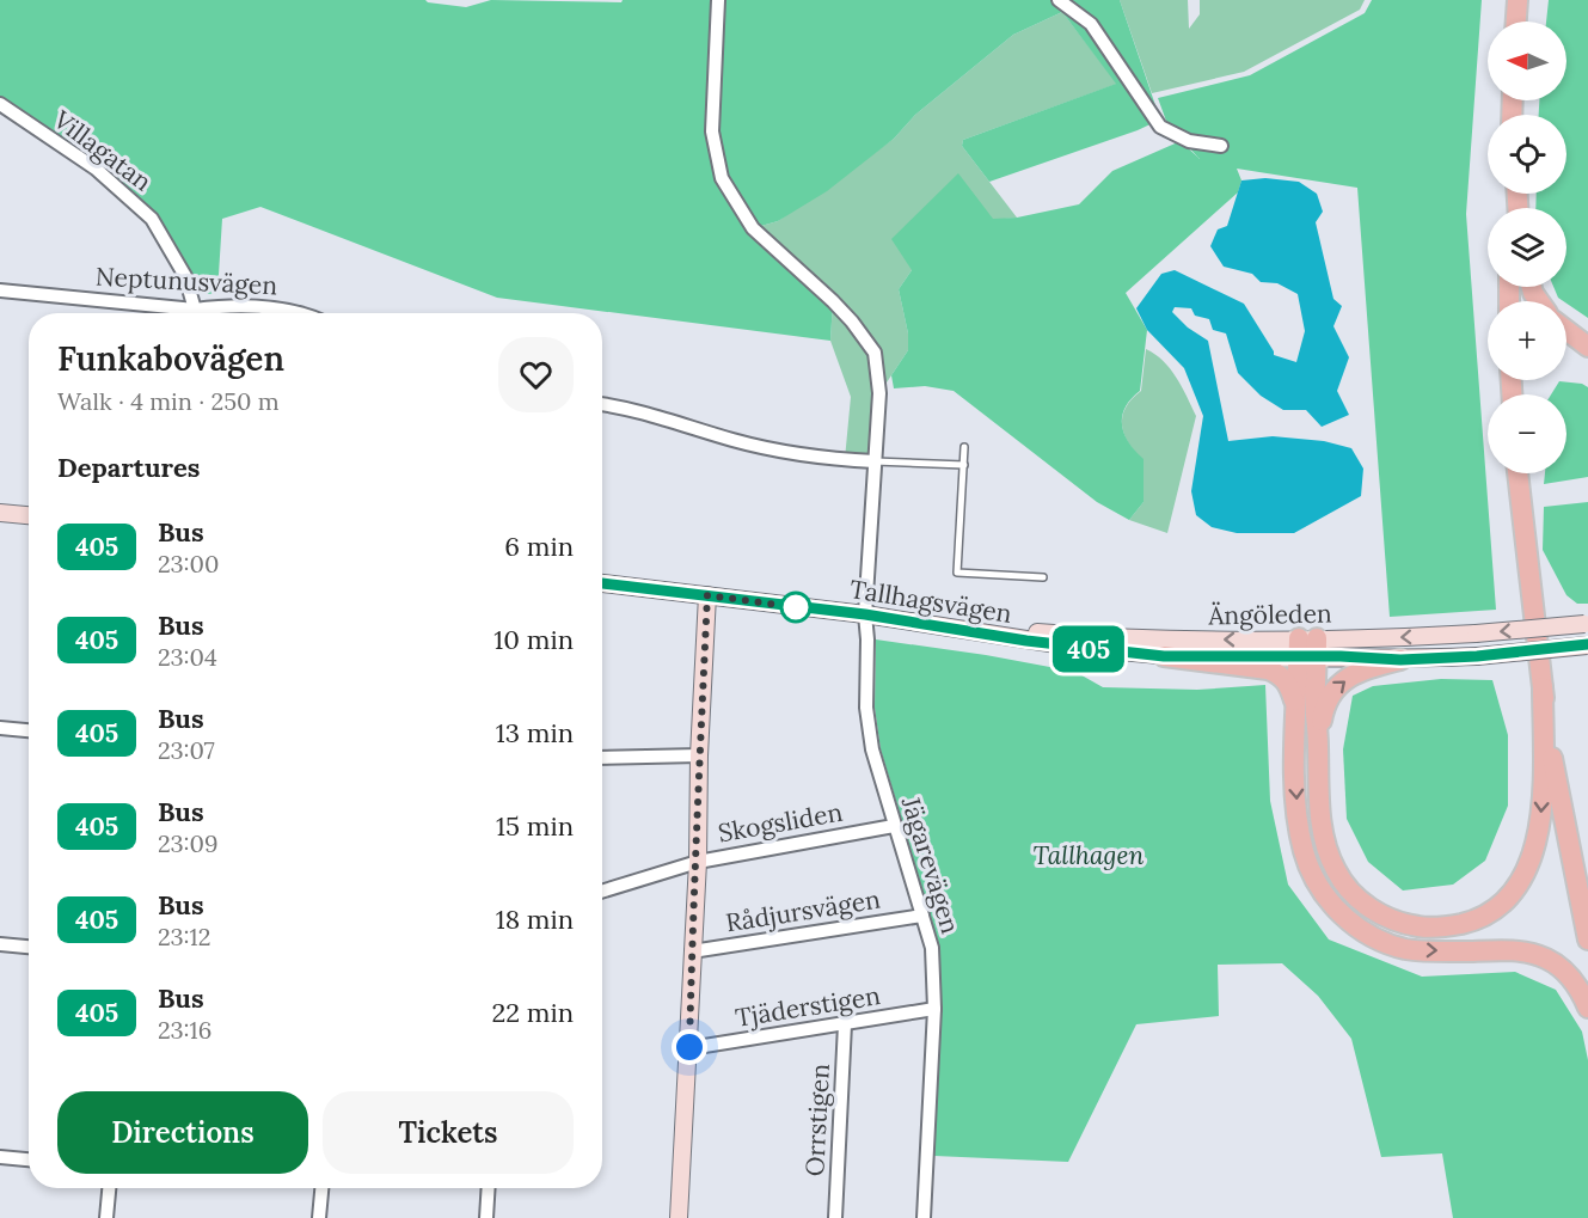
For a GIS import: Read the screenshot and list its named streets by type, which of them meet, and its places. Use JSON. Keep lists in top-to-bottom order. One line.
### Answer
{"streets":{"main road":["Tallhagsvägen","Ängöleden"],"street":["Villagatan","Neptunusvägen","Skogsliden","Jägarevägen","Rådjursvägen","Tjäderstigen","Orrstigen"]},"crossings":[["Tallhagsvägen","Ängöleden"],["Tallhagsvägen","Jägarevägen"],["Skogsliden","Jägarevägen"],["Jägarevägen","Rådjursvägen"],["Jägarevägen","Tjäderstigen"],["Tjäderstigen","Orrstigen"]],"one_way":["Ängöleden"],"parks":["Tallhagen"],"lines":["bus line 405"],"north":"left","page":{"on_map":"405","map_buttons":["+","−"],"heading":[["Funkabovägen","Walk · 4 min · 250 m"],"Departures"],"list":[{"mark":"405","name":"Bus","note":"23:00","value":"6 min"},{"mark":"405","name":"Bus","note":"23:04","value":"10 min"},{"mark":"405","name":"Bus","note":"23:07","value":"13 min"},{"mark":"405","name":"Bus","note":"23:09","value":"15 min"},{"mark":"405","name":"Bus","note":"23:12","value":"18 min"},{"mark":"405","name":"Bus","note":"23:16","value":"22 min"}],"buttons":["Directions","Tickets"]}}
